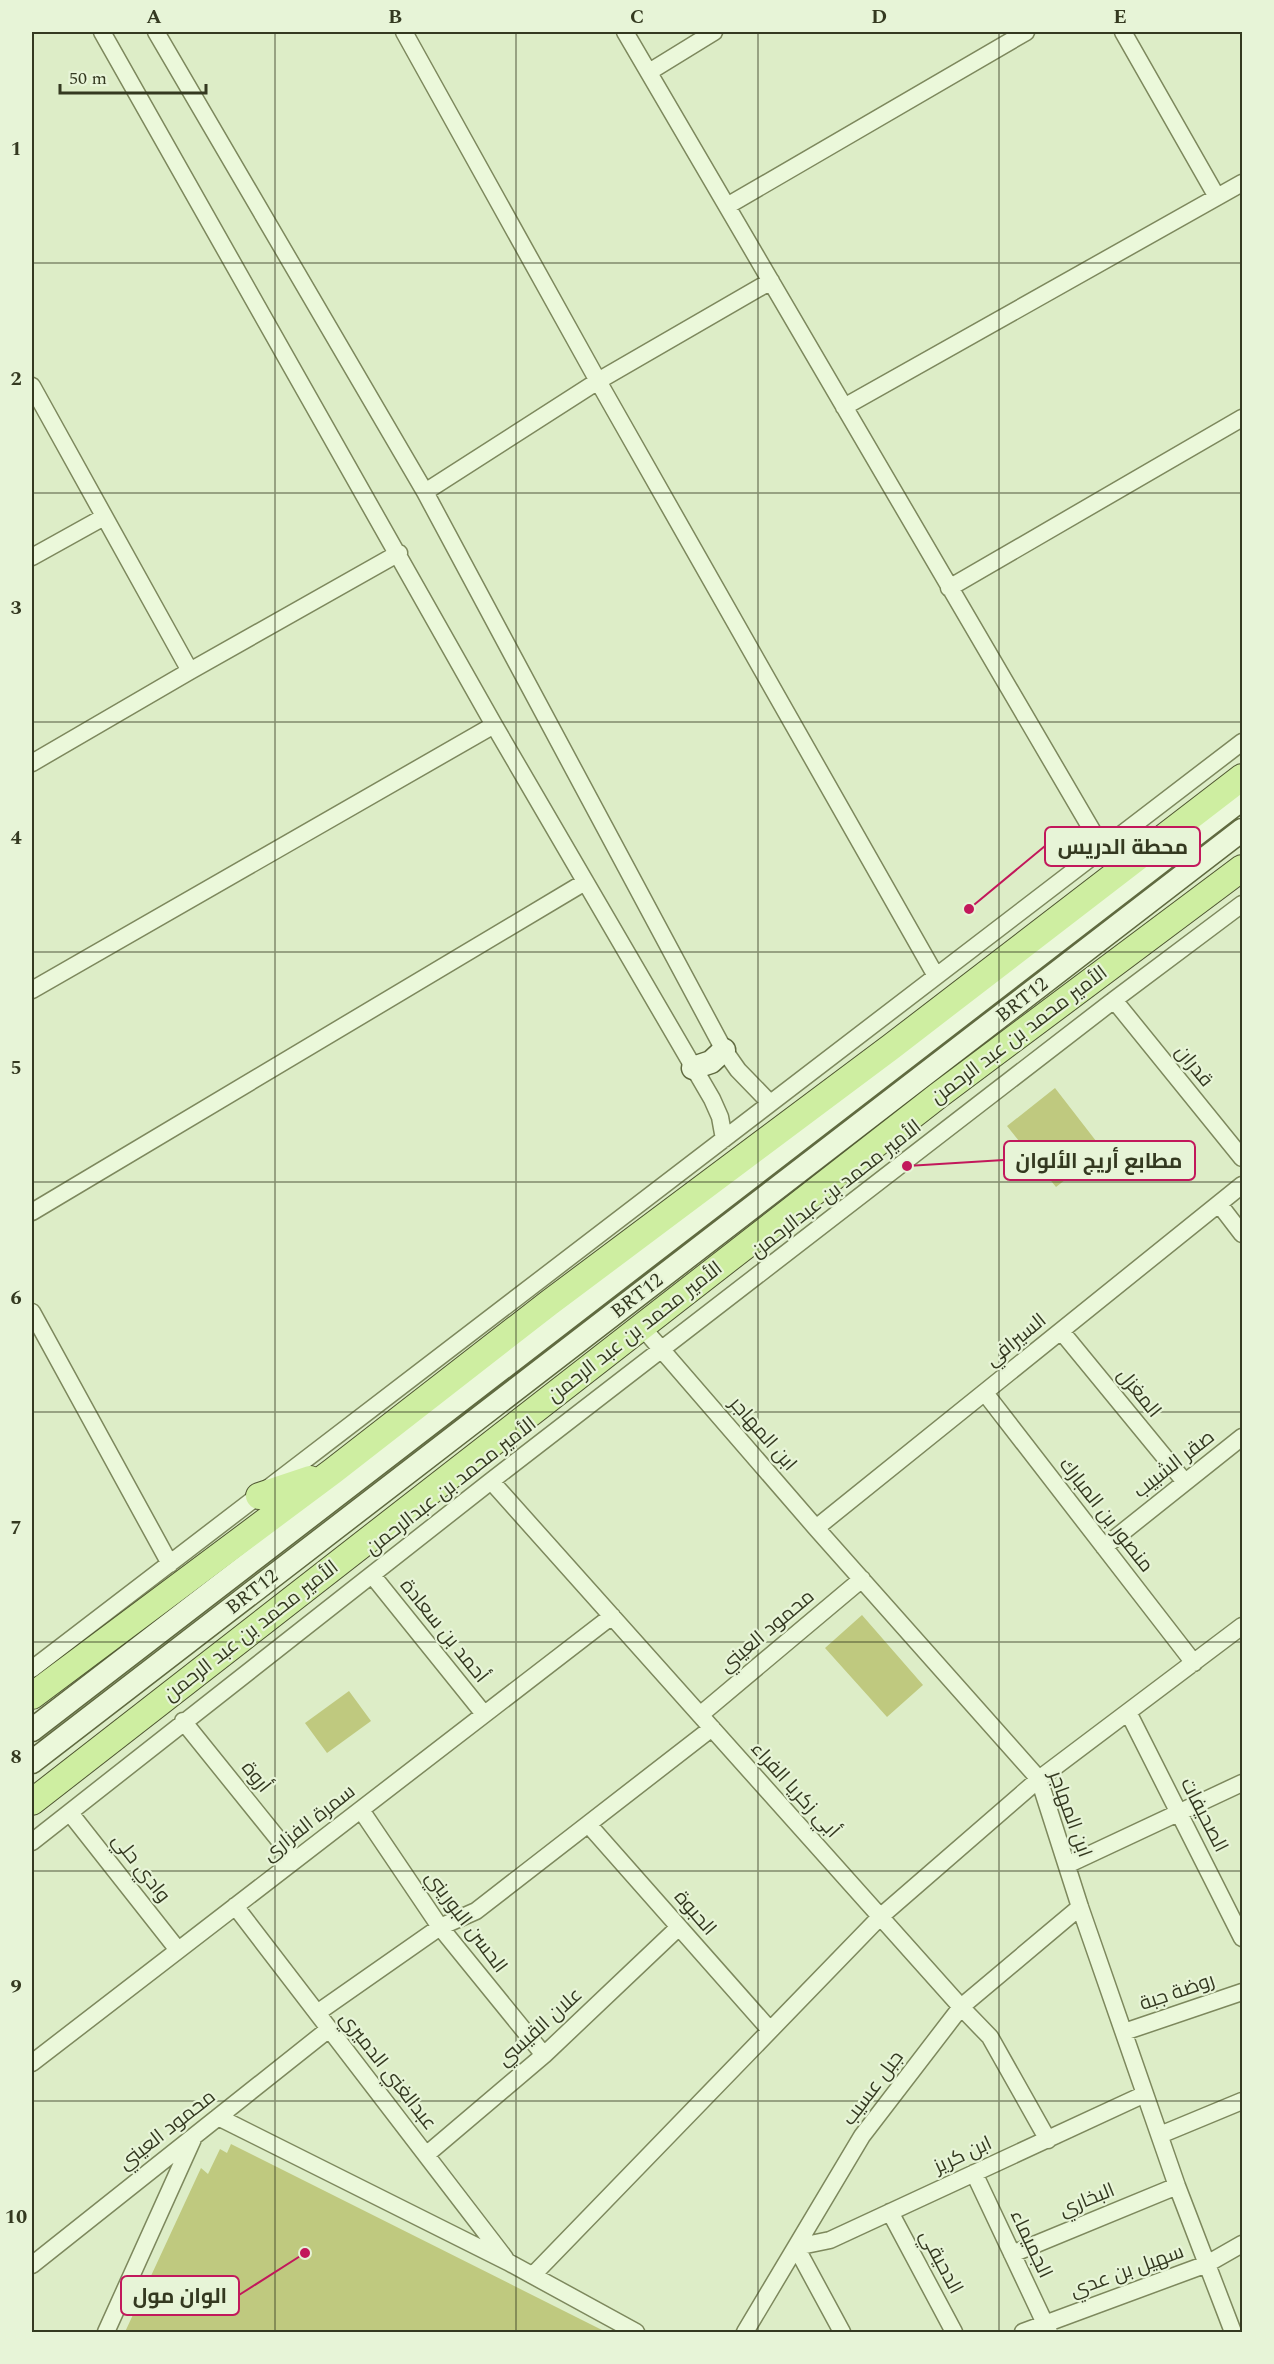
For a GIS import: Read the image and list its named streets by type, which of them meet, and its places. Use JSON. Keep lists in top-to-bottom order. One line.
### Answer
{"streets":{"main road":["BRT12","الأمير محمد بن عبد الرحمن"],"street":["قدران","الأمير محمد بن عبدالرحمن","السيرافي","المغزل","ابن المهاجر","صقر الشبيب","منصور بن المبارك","أحمد بن سعادة","محمود العيني","أروة","أبي زكريا الفراء","الصحيفات","سمرة الفزارى","وادي حلي","الحبوة","الحسن البوريني","روضة جبة","علان القيسي","عبدالغني الدميري","جبل عسيب","ابن كريز","البخاري","الجميماء","الدحيقي","سهيل بن عدي"]},"crossings":[["الأمير محمد بن عبد الرحمن","ابن المهاجر"],["قدران","الأمير محمد بن عبدالرحمن"],["الأمير محمد بن عبدالرحمن","ابن المهاجر"],["الأمير محمد بن عبدالرحمن","أحمد بن سعادة"],["الأمير محمد بن عبدالرحمن","أروة"],["الأمير محمد بن عبدالرحمن","أبي زكريا الفراء"],["الأمير محمد بن عبدالرحمن","وادي حلي"],["السيرافي","المغزل"],["السيرافي","ابن المهاجر"],["السيرافي","منصور بن المبارك"],["المغزل","صقر الشبيب"],["ابن المهاجر","محمود العيني"],["ابن المهاجر","روضة جبة"],["ابن المهاجر","جبل عسيب"],["ابن المهاجر","ابن كريز"],["ابن المهاجر","البخاري"],["ابن المهاجر","سهيل بن عدي"],["صقر الشبيب","منصور بن المبارك"],["أحمد بن سعادة","سمرة الفزارى"],["محمود العيني","أبي زكريا الفراء"],["محمود العيني","عبدالغني الدميري"],["أروة","سمرة الفزارى"],["أبي زكريا الفراء","سمرة الفزارى"],["أبي زكريا الفراء","جبل عسيب"],["أبي زكريا الفراء","ابن كريز"],["سمرة الفزارى","وادي حلي"],["سمرة الفزارى","الحسن البوريني"],["سمرة الفزارى","عبدالغني الدميري"],["الحبوة","علان القيسي"],["الحسن البوريني","علان القيسي"],["علان القيسي","عبدالغني الدميري"],["جبل عسيب","ابن كريز"],["ابن كريز","الجميماء"],["ابن كريز","الدحيقي"],["البخاري","الجميماء"],["الجميماء","سهيل بن عدي"]],"places":["محطة الدريس","مطابع أريج الألوان","الوان مول"],"scale_bar":"50 m","grid":{"columns":["A","B","C","D","E"],"rows":["1","2","3","4","5","6","7","8","9","10"]}}
